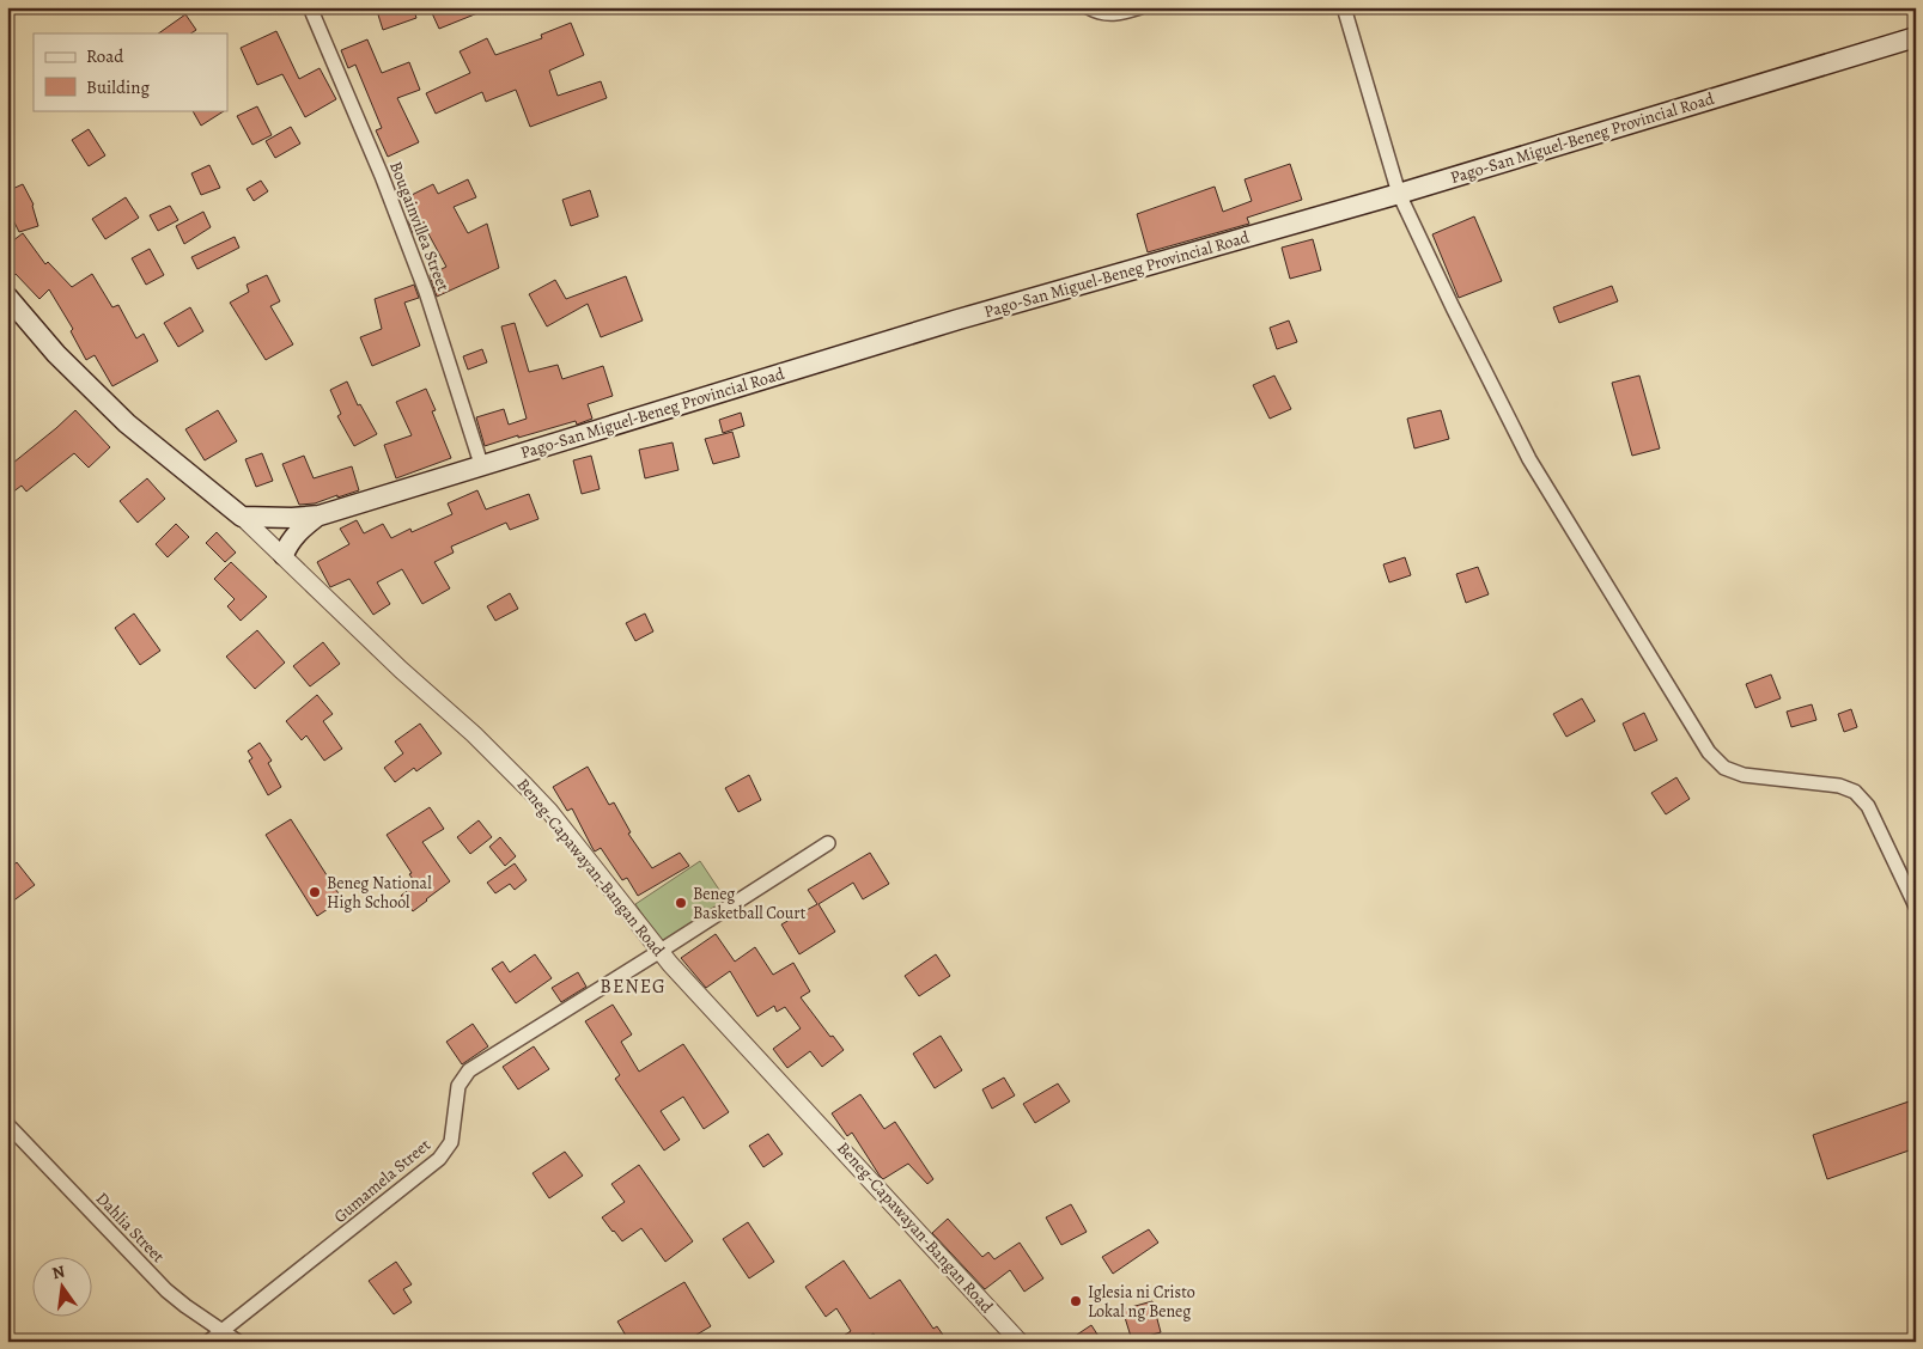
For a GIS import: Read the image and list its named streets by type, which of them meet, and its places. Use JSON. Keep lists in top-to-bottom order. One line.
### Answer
{"streets":{"main road":["Pago-San Miguel-Beneg Provincial Road"],"street":["Bougainvillea Street","Beneg-Capawayan-Bangan Road","Gumamela Street","Dahlia Street"]},"crossings":[["Pago-San Miguel-Beneg Provincial Road","Bougainvillea Street"],["Beneg-Capawayan-Bangan Road","Gumamela Street"],["Gumamela Street","Dahlia Street"]],"districts":["BENEG"],"places":["Beneg National High School","Beneg Basketball Court","Iglesia ni Cristo Lokal ng Beneg"],"legend":["Road","Building"],"north":"top"}
